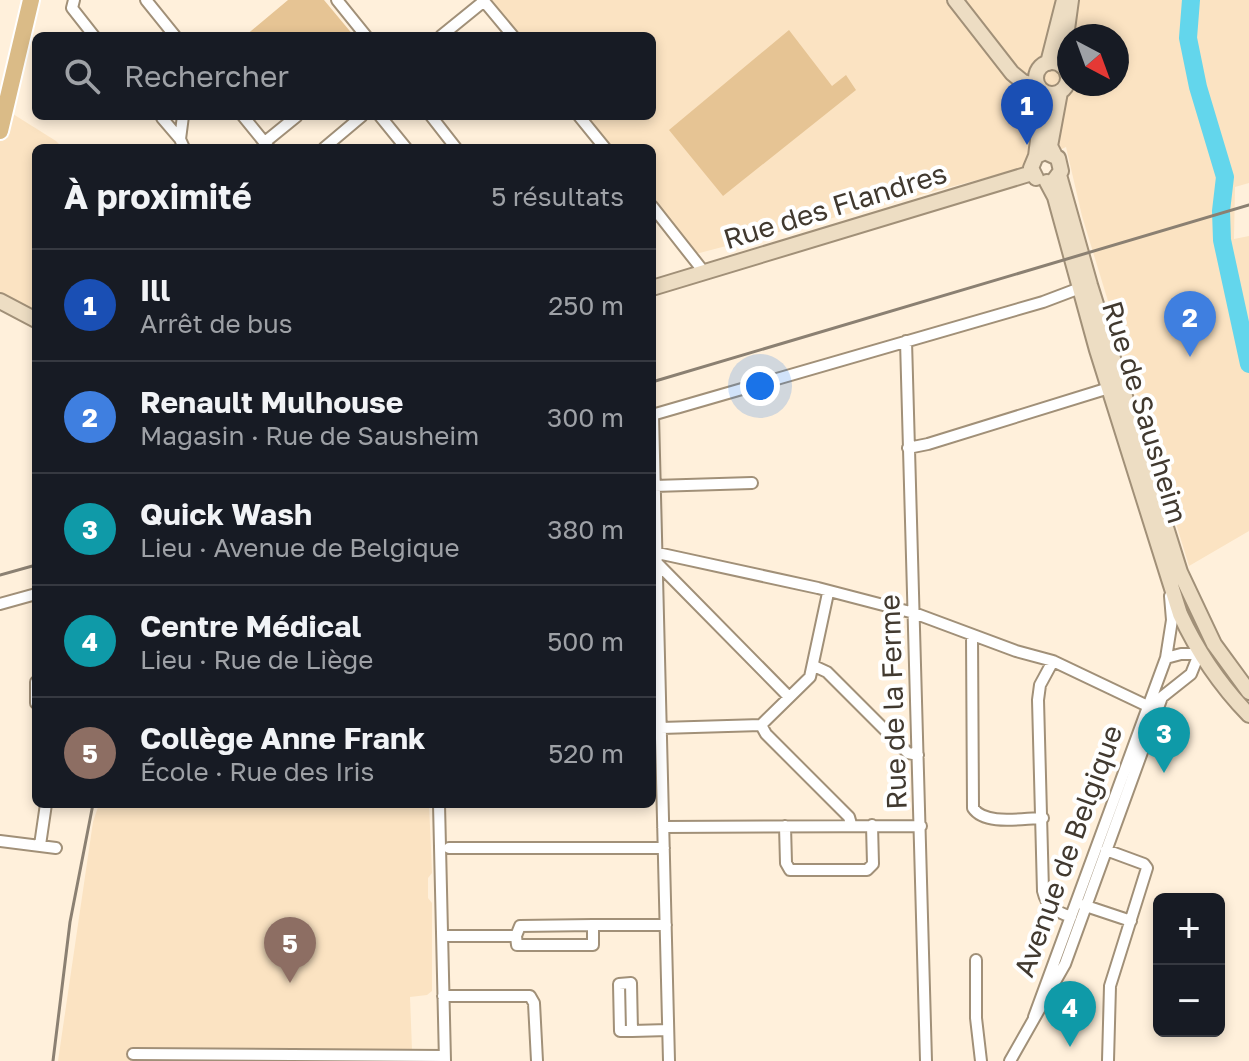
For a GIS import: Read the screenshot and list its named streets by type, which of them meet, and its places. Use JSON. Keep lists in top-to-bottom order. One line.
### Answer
{"streets":{"main road":["Rue des Flandres","Rue de Sausheim"],"street":["Rue de la Ferme","Avenue de Belgique"]},"crossings":[["Rue des Flandres","Rue de Sausheim"],["Rue de Sausheim","Avenue de Belgique"]],"north":"bottom right","page":{"search":"Rechercher","pins":["1","2","3","5","4"],"heading":["À proximité","5 résultats"],"list":[{"mark":"1","name":"Ill","note":"Arrêt de bus","value":"250 m"},{"mark":"2","name":"Renault Mulhouse","note":"Magasin · Rue de Sausheim","value":"300 m"},{"mark":"3","name":"Quick Wash","note":"Lieu · Avenue de Belgique","value":"380 m"},{"mark":"4","name":"Centre Médical","note":"Lieu · Rue de Liège","value":"500 m"},{"mark":"5","name":"Collège Anne Frank","note":"École · Rue des Iris","value":"520 m"}],"map_buttons":["+","−"]}}
